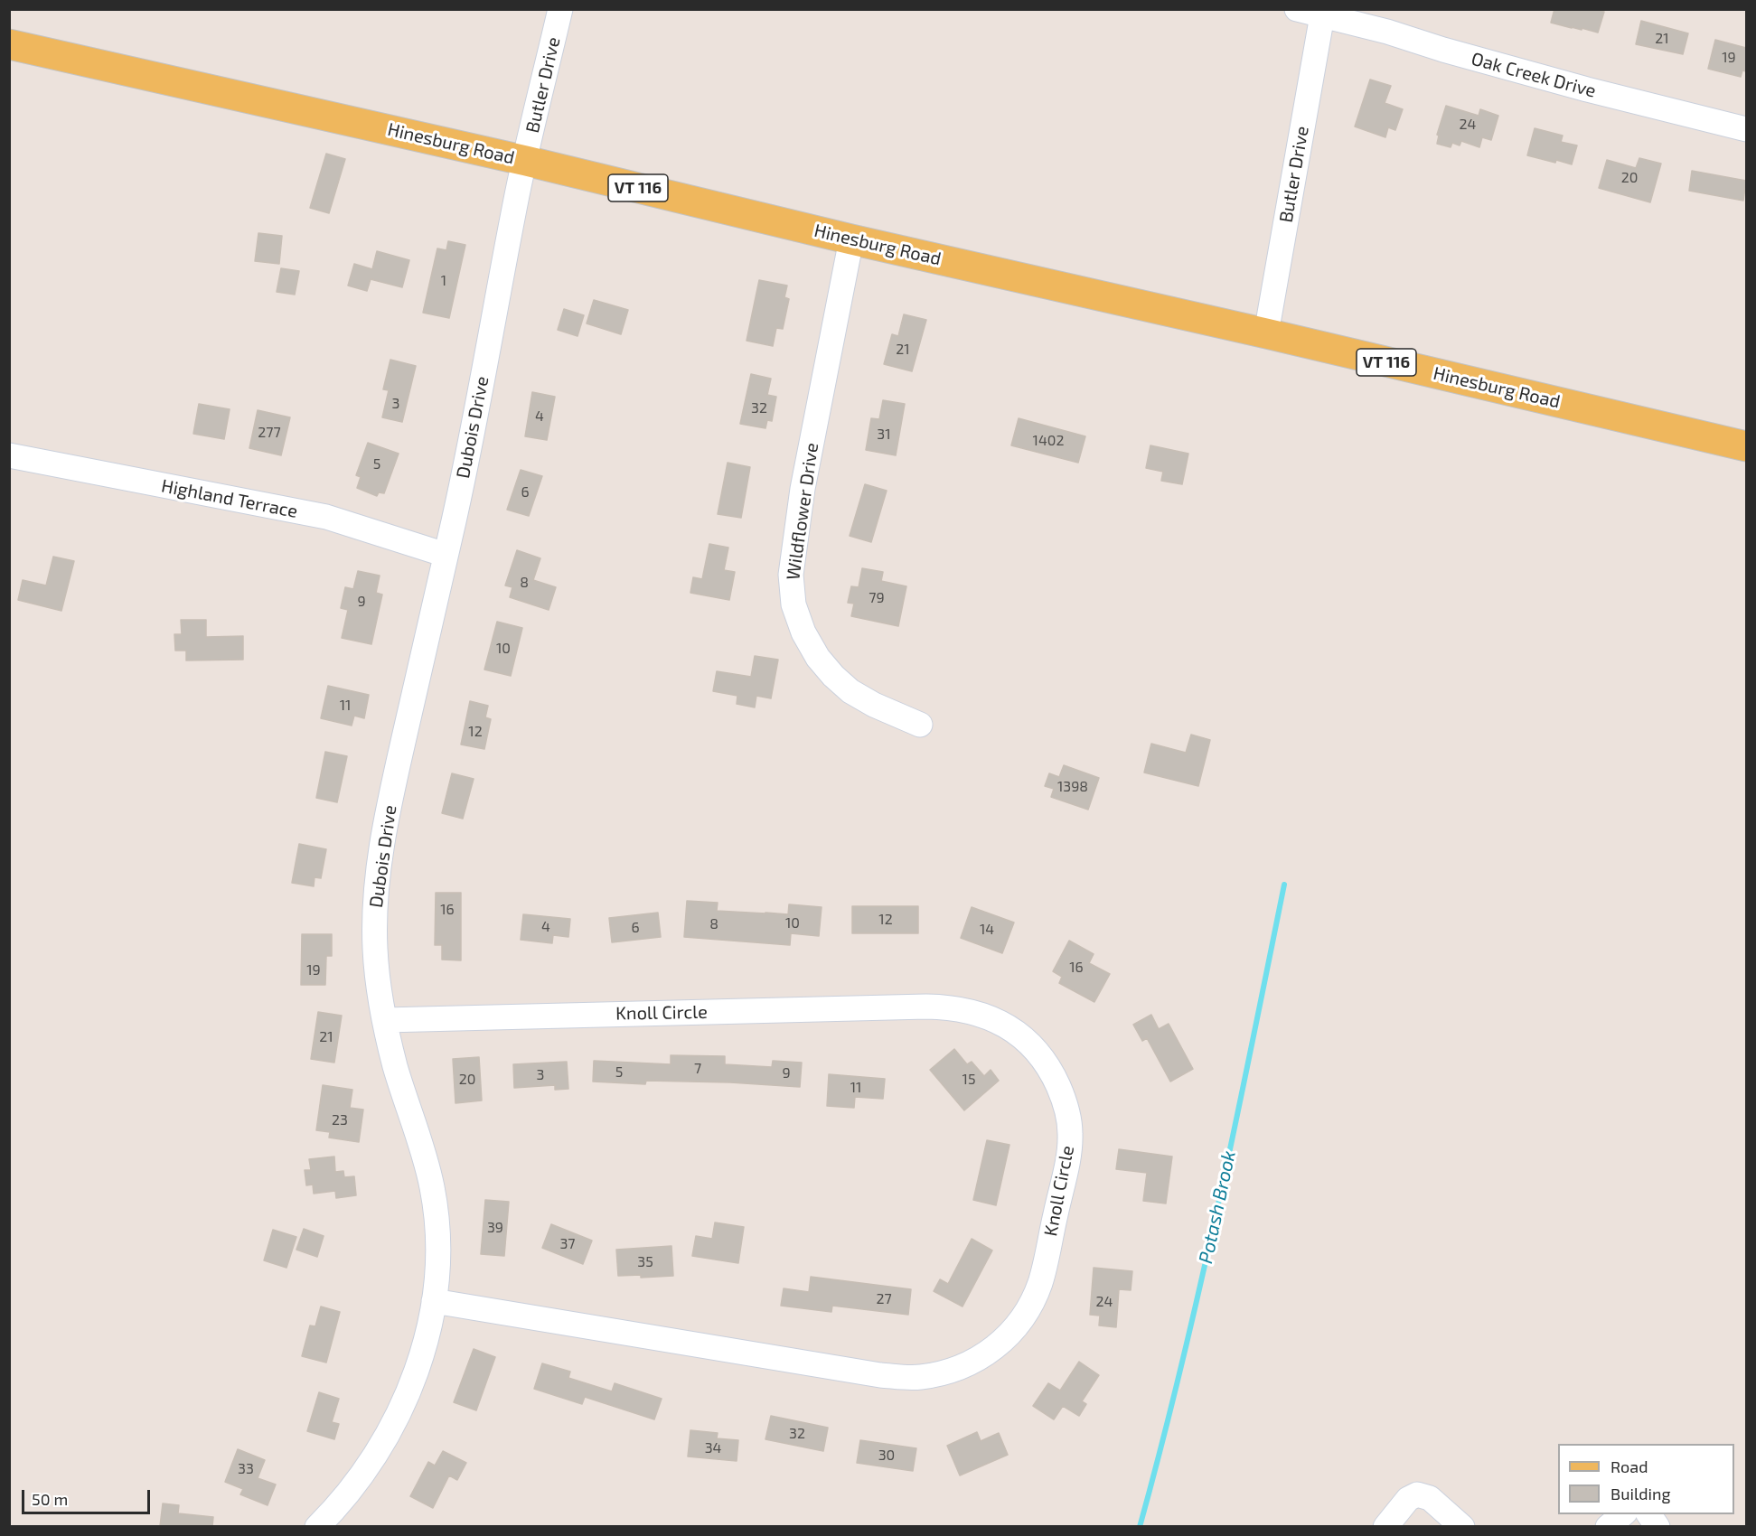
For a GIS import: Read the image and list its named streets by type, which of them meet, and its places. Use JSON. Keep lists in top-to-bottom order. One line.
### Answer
{"streets":{"main road":["Hinesburg Road","VT 116"],"street":["Oak Creek Drive","Butler Drive","Dubois Drive","Highland Terrace","Wildflower Drive","Knoll Circle"]},"crossings":[["Oak Creek Drive","Butler Drive"],["Butler Drive","Hinesburg Road"],["Butler Drive","Dubois Drive"],["Hinesburg Road","Dubois Drive"],["Hinesburg Road","Wildflower Drive"],["Dubois Drive","Highland Terrace"],["Dubois Drive","Knoll Circle"]],"water":["Potash Brook"],"house_numbers":["21","19","24","20","1","21","3","32","4","277","31","1402","5","6","8","79","9","10","11","12","1398","16","12","10","8","4","6","14","16","19","21","7","5","9","3","20","15","11","23","39","37","35","27","24","32","34","30","33"],"legend":["Road","Building"],"scale_bar":"50 m"}
